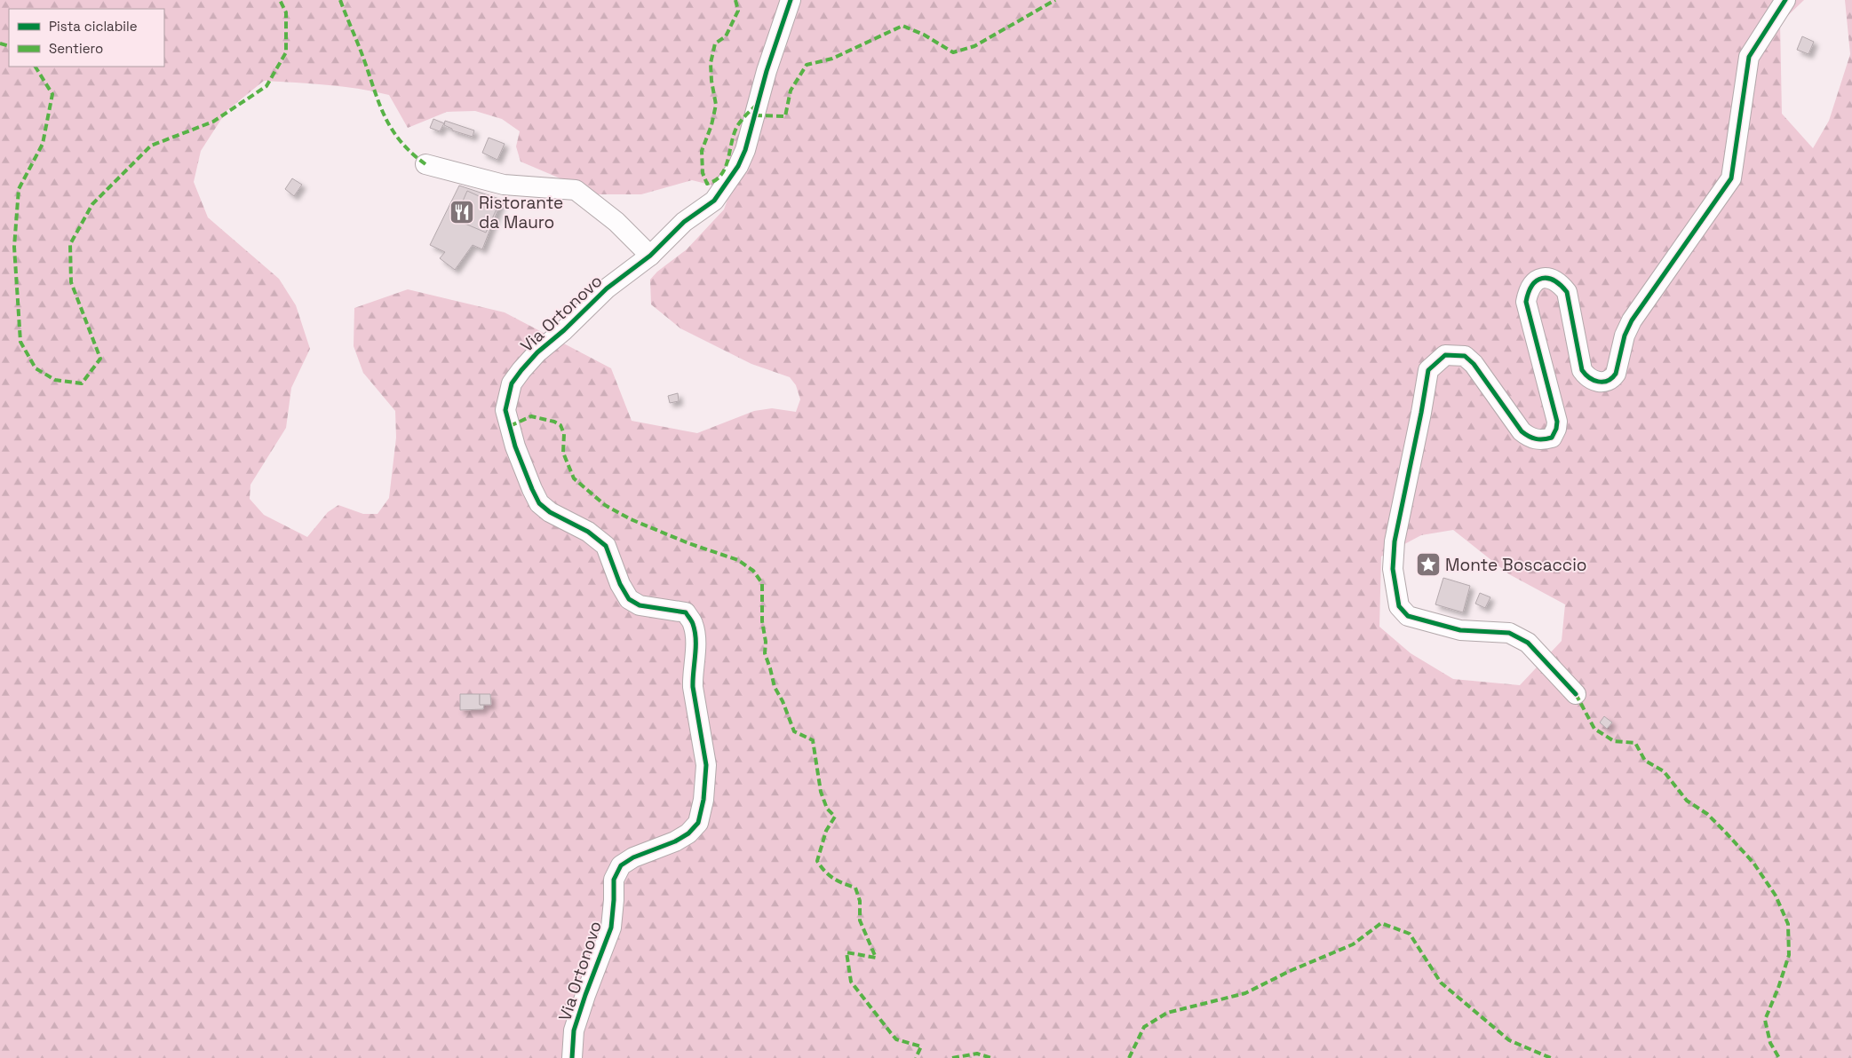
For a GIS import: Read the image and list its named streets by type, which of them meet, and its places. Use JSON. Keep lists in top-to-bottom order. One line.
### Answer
{"streets":{"street":["Via Ortonovo"]},"places":{"restaurant":["Ristorante da Mauro"],"place":["Monte Boscaccio"]},"legend":["Pista ciclabile","Sentiero"]}
